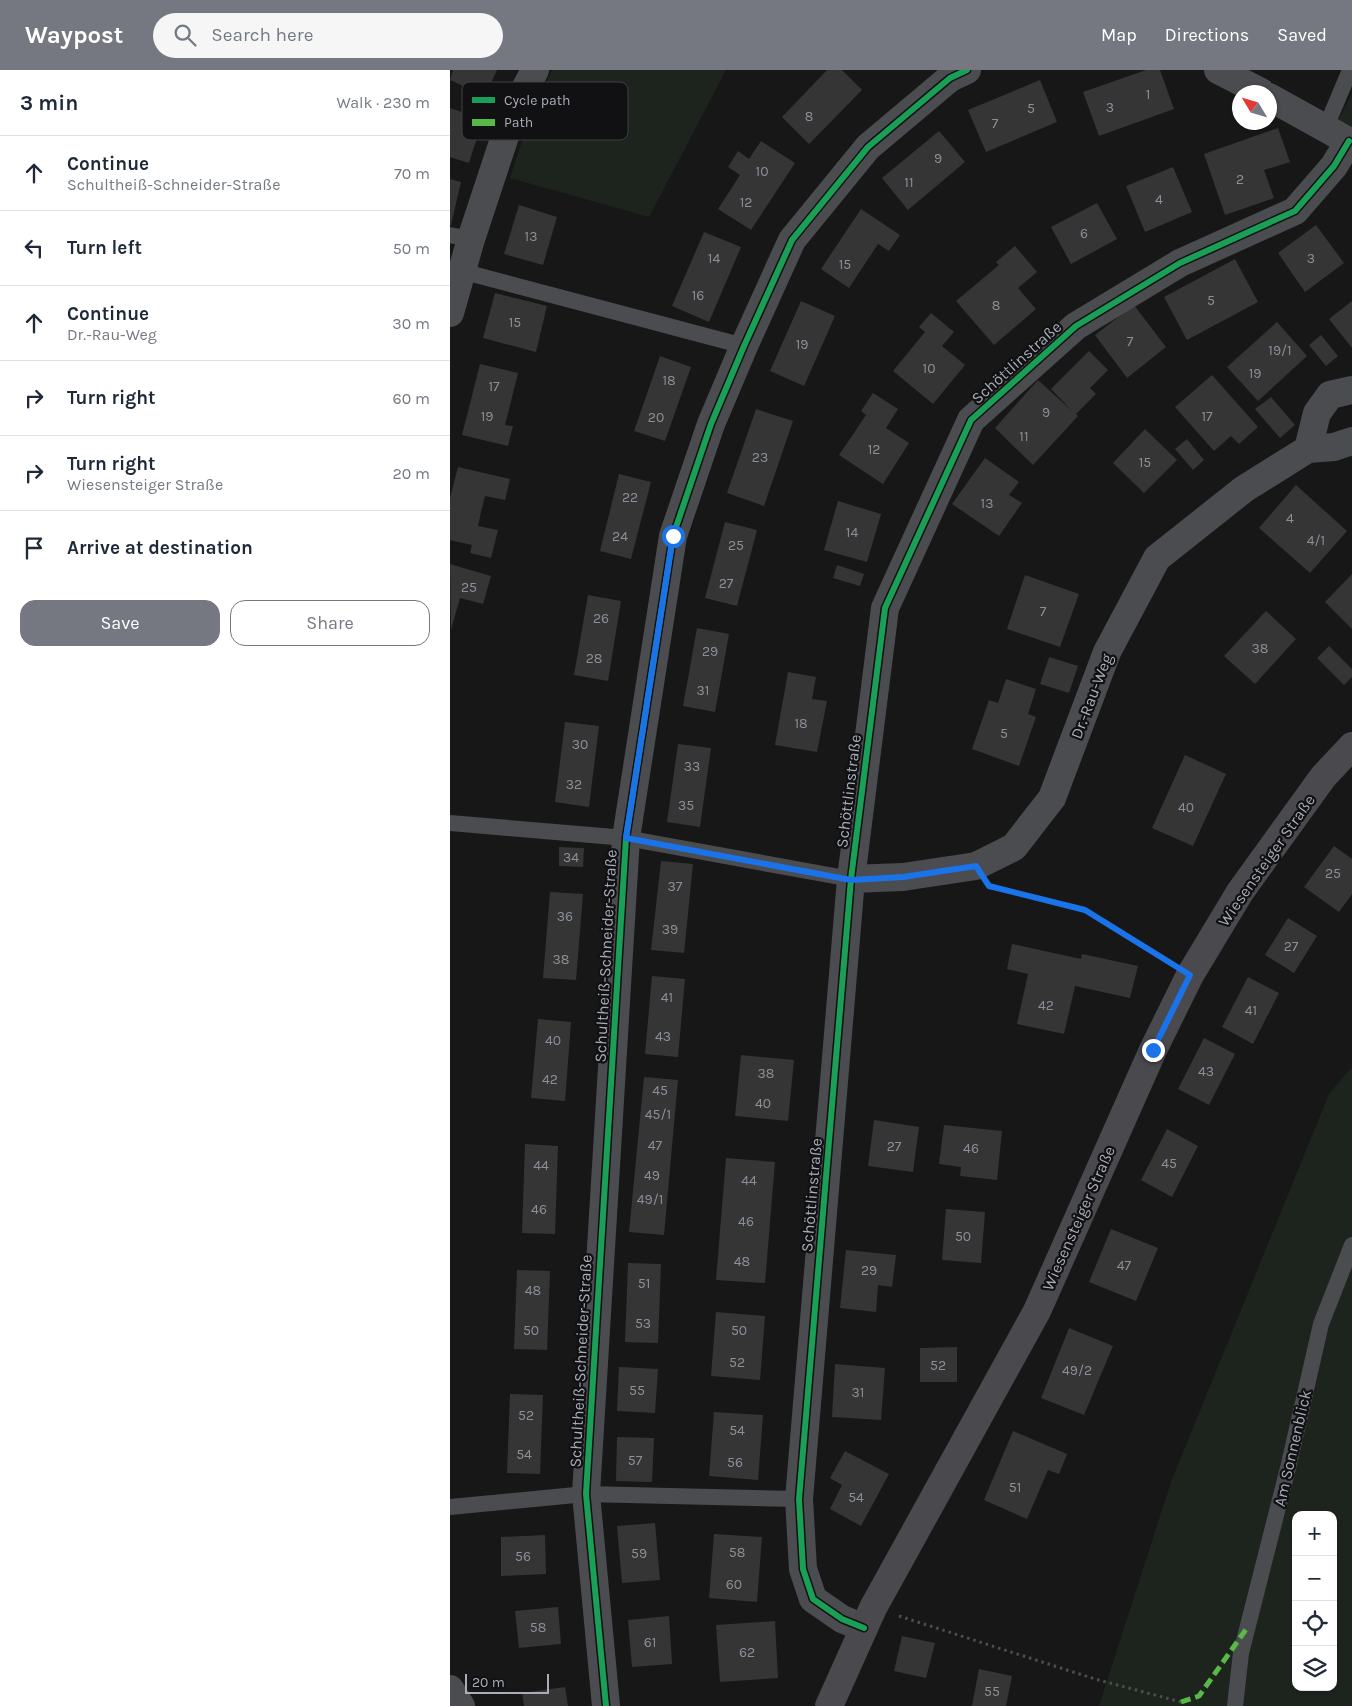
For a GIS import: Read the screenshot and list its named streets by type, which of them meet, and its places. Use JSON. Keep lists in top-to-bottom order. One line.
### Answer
{"streets":{"main road":["Wiesensteiger Straße"],"street":["Schöttlinstraße","Dr.-Rau-Weg","Schultheiß-Schneider-Straße"],"lane":["Am Sonnenblick"]},"crossings":[["Schöttlinstraße","Dr.-Rau-Weg"],["Schöttlinstraße","Wiesensteiger Straße"]],"house_numbers":["1","3","5","8","7","9","10","2","11","4","12","6","13","14","3","15","16","5","8","15","7","19","19/1","10","19","18","17","9","19","17","20","11","12","23","15","22","13","4","14","24","4/1","25","27","25","7","26","38","29","28","31","18","5","30","33","32","35","40","34","25","37","36","39","27","38","41","42","41","43","40","43","38","42","45","40","45/1","47","27","46","45","44","49","44","49/1","46","46","50","48","47","29","51","48","53","50","50","52","52","49/2","55","31","52","54","54","57","56","51","54","58","59","56","60","58","61","62","55"],"legend":["Cycle path","Path"],"scale_bar":"20 m","north":"top left","page":{"header":"Waypost","search":"Search here","nav":["Map","Directions","Saved"],"heading":["3 min","Walk · 230 m"],"list":[["Continue","Schultheiß-Schneider-Straße","70 m"],["Turn left","50 m"],["Continue","Dr.-Rau-Weg","30 m"],["Turn right","60 m"],["Turn right","Wiesensteiger Straße","20 m"],"Arrive at destination"],"buttons":["Save","Share"],"map_buttons":["+","−"],"scale":"20 m"}}
